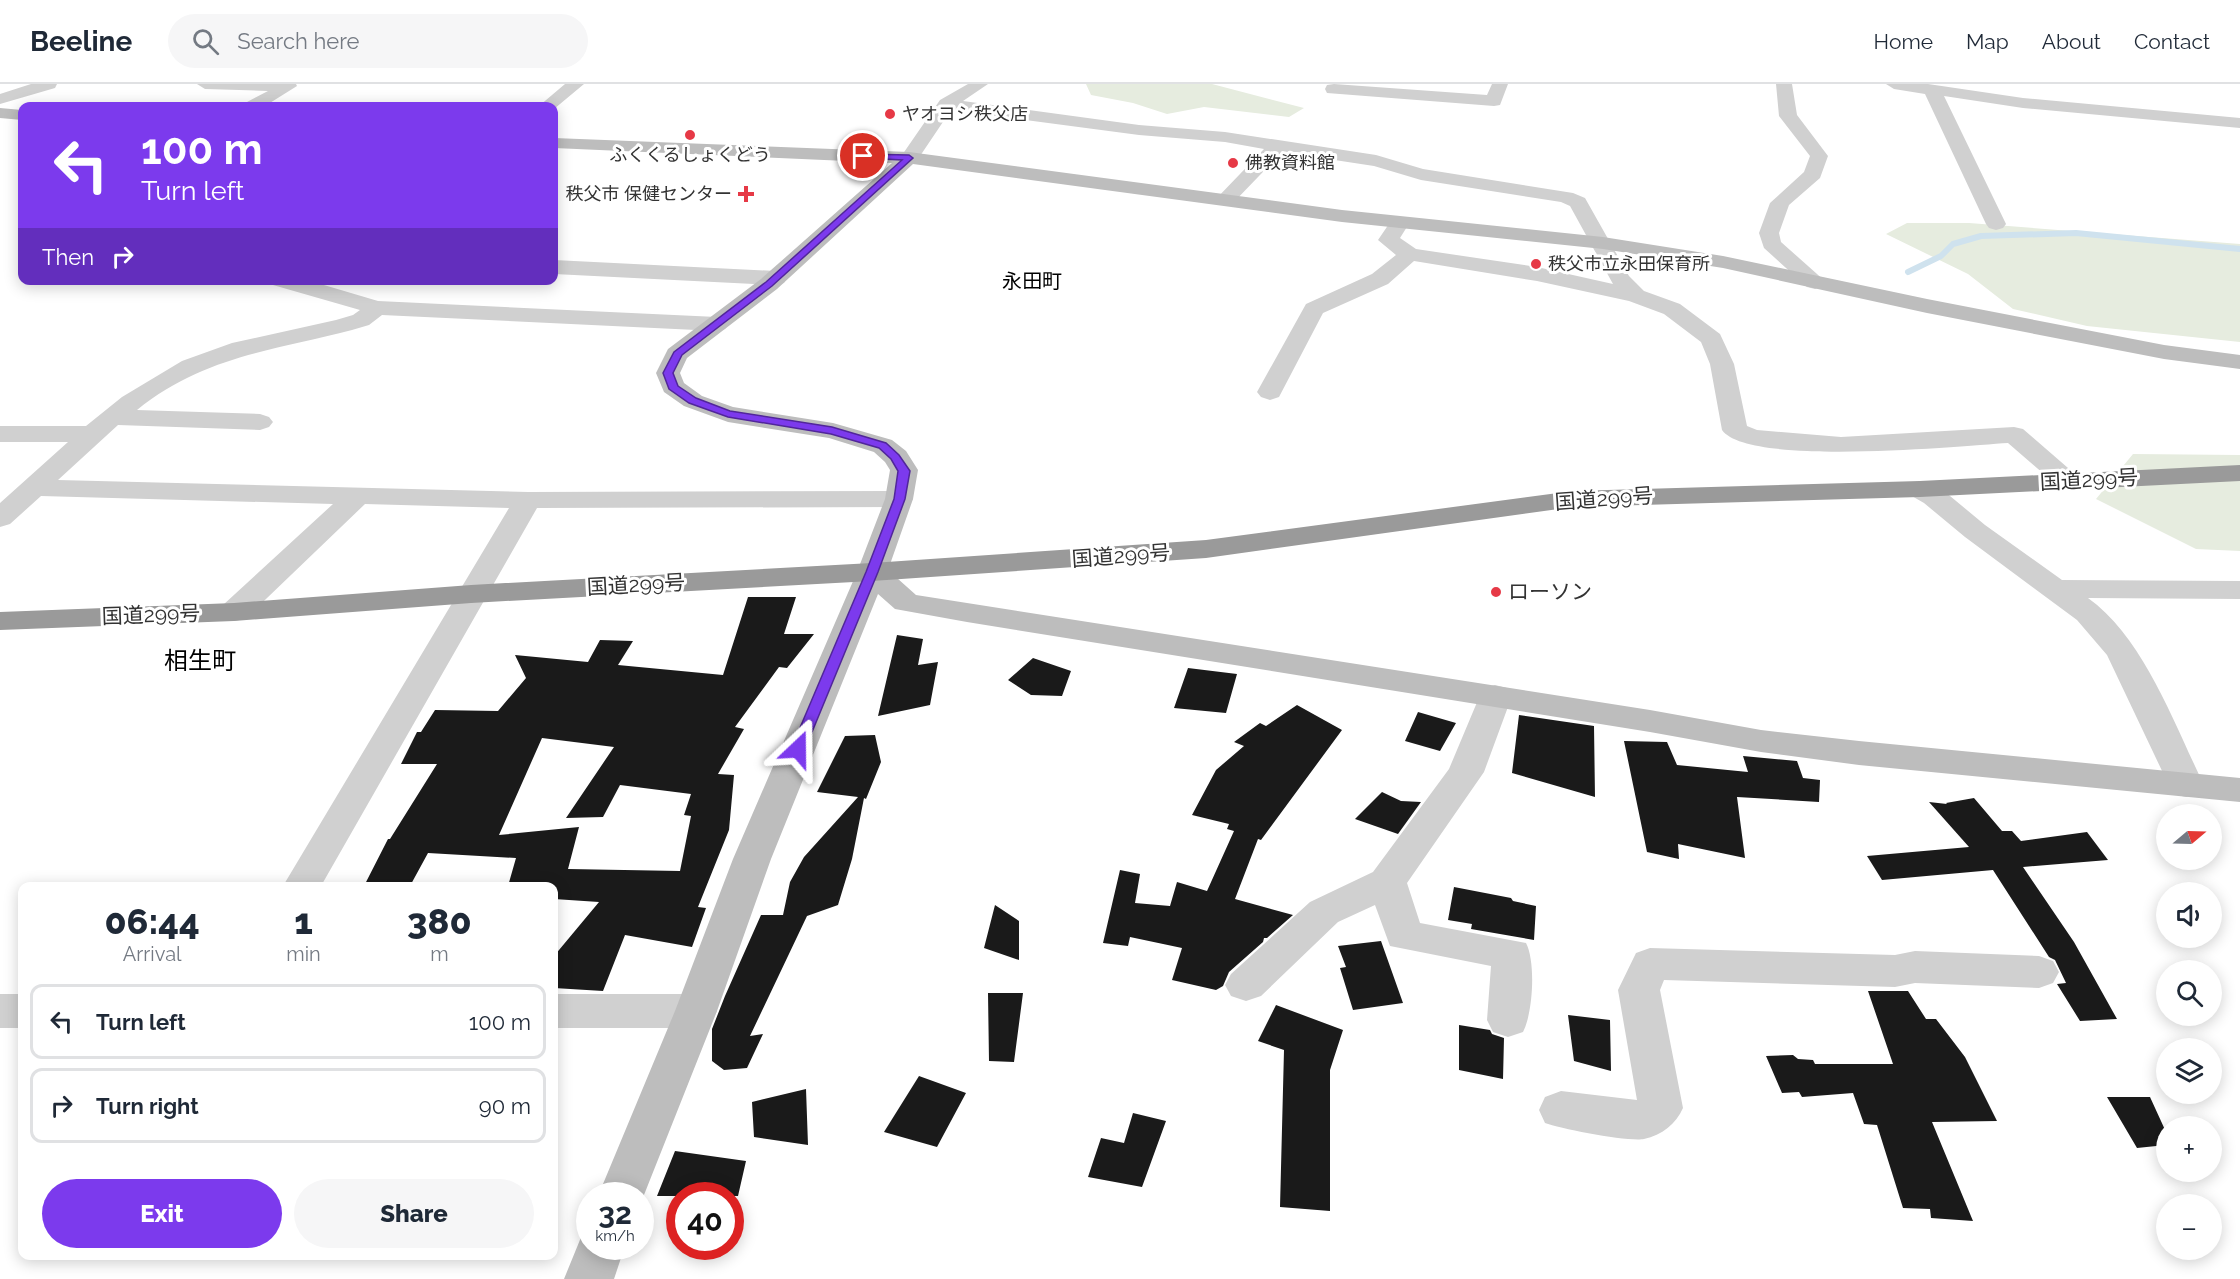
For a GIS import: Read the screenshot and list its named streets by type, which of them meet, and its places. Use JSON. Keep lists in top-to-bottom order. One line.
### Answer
{"streets":{"highway":["国道299号"]},"districts":["永田町","相生町"],"places":{"other":["ヤオヨシ秩父店","ふくくるしょくどう","佛教資料館","秩父市立永田保育所","ローソン"],"health":["秩父市 保健センター"]},"north":"right","page":{"header":"Beeline","search":"Search here","nav":["Home","Map","About","Contact"],"turn":["100 m","Turn left"],"then":"Then","map_buttons":["+","−"],"eta":["06:44","Arrival","1","min","380","m"],"list":[{"name":"Turn left","value":"100 m"},{"name":"Turn right","value":"90 m"}],"buttons":["Exit","Share"],"speed":"32 km/h","limit":"40"}}
